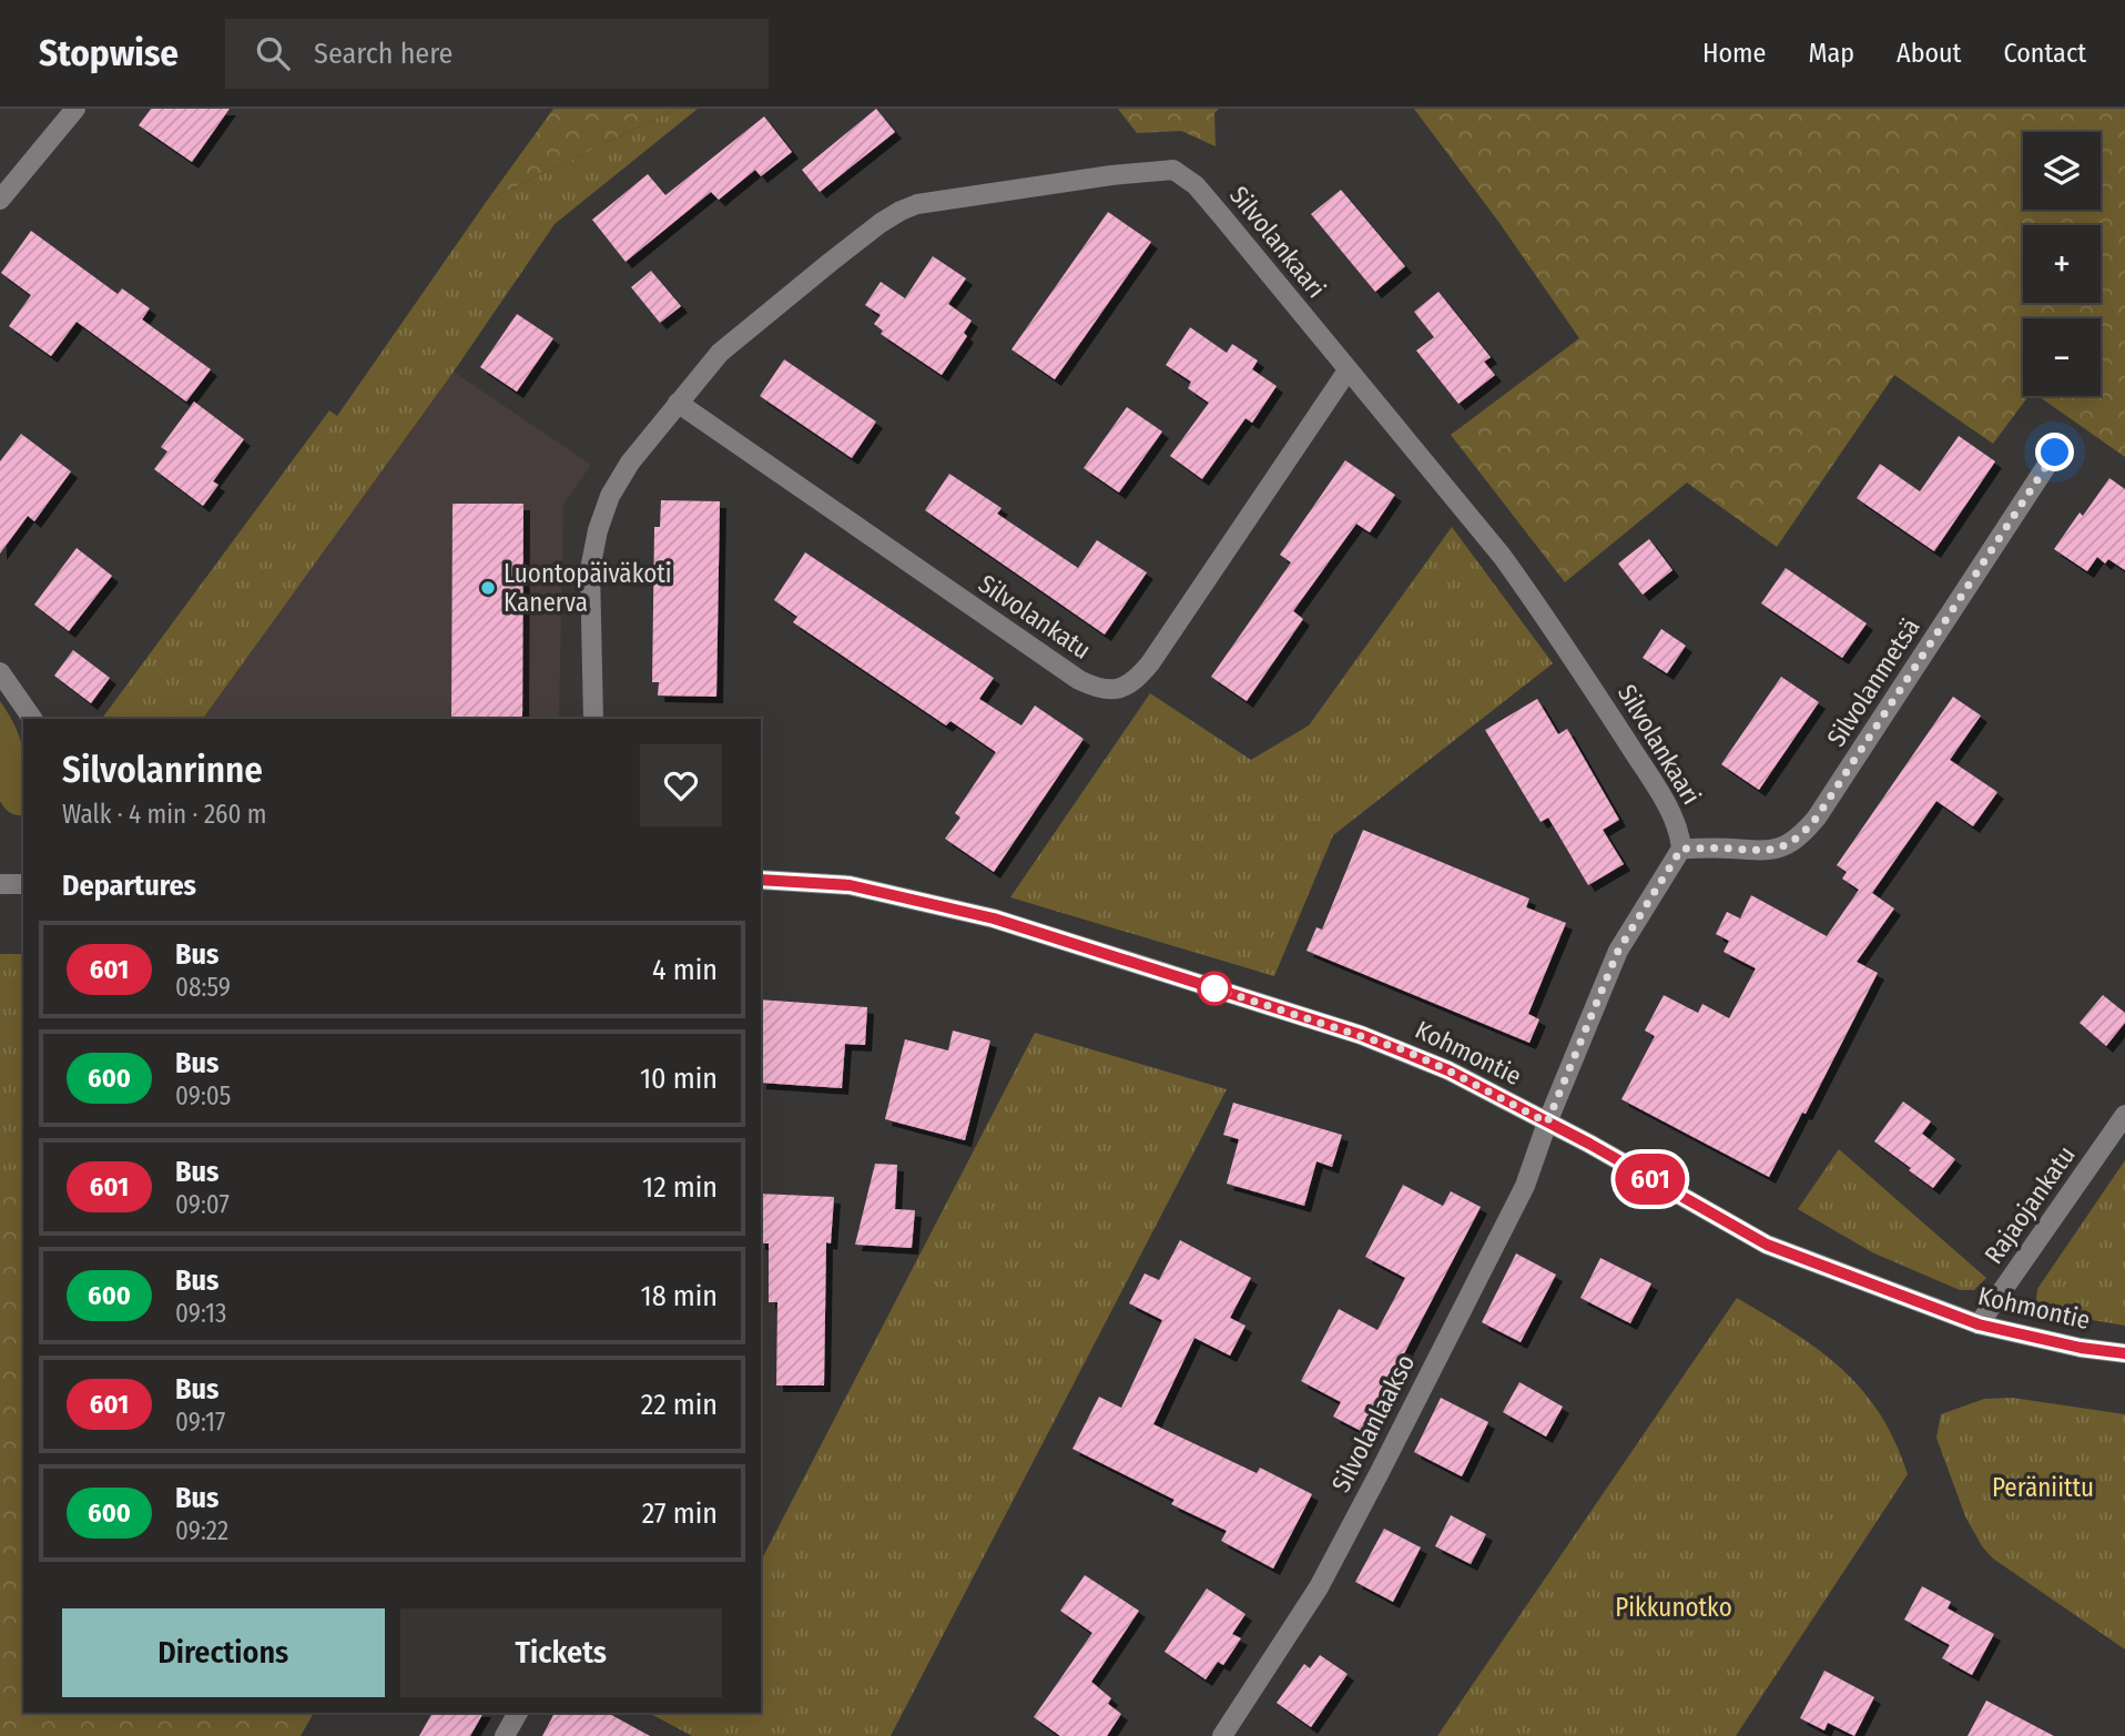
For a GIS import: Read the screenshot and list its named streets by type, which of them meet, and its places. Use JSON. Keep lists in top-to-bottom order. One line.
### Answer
{"streets":{"street":["Silvolankaari","Silvolankatu","Silvolanmetsä","Kohmontie","Rajaojankatu","Silvolanlaakso"]},"crossings":[["Silvolankaari","Silvolankatu"],["Silvolankaari","Silvolanmetsä"],["Kohmontie","Rajaojankatu"],["Kohmontie","Silvolanlaakso"]],"parks":["Peräniittu","Pikkunotko"],"places":["Luontopäiväkoti Kanerva"],"lines":["bus line 601"],"page":{"header":"Stopwise","search":"Search here","nav":["Home","Map","About","Contact"],"on_map":"601","map_buttons":["+","−"],"heading":[["Silvolanrinne","Walk · 4 min · 260 m"],"Departures"],"list":[{"mark":"601","name":"Bus","note":"08:59","value":"4 min"},{"mark":"600","name":"Bus","note":"09:05","value":"10 min"},{"mark":"601","name":"Bus","note":"09:07","value":"12 min"},{"mark":"600","name":"Bus","note":"09:13","value":"18 min"},{"mark":"601","name":"Bus","note":"09:17","value":"22 min"},{"mark":"600","name":"Bus","note":"09:22","value":"27 min"}],"buttons":["Directions","Tickets"]}}
